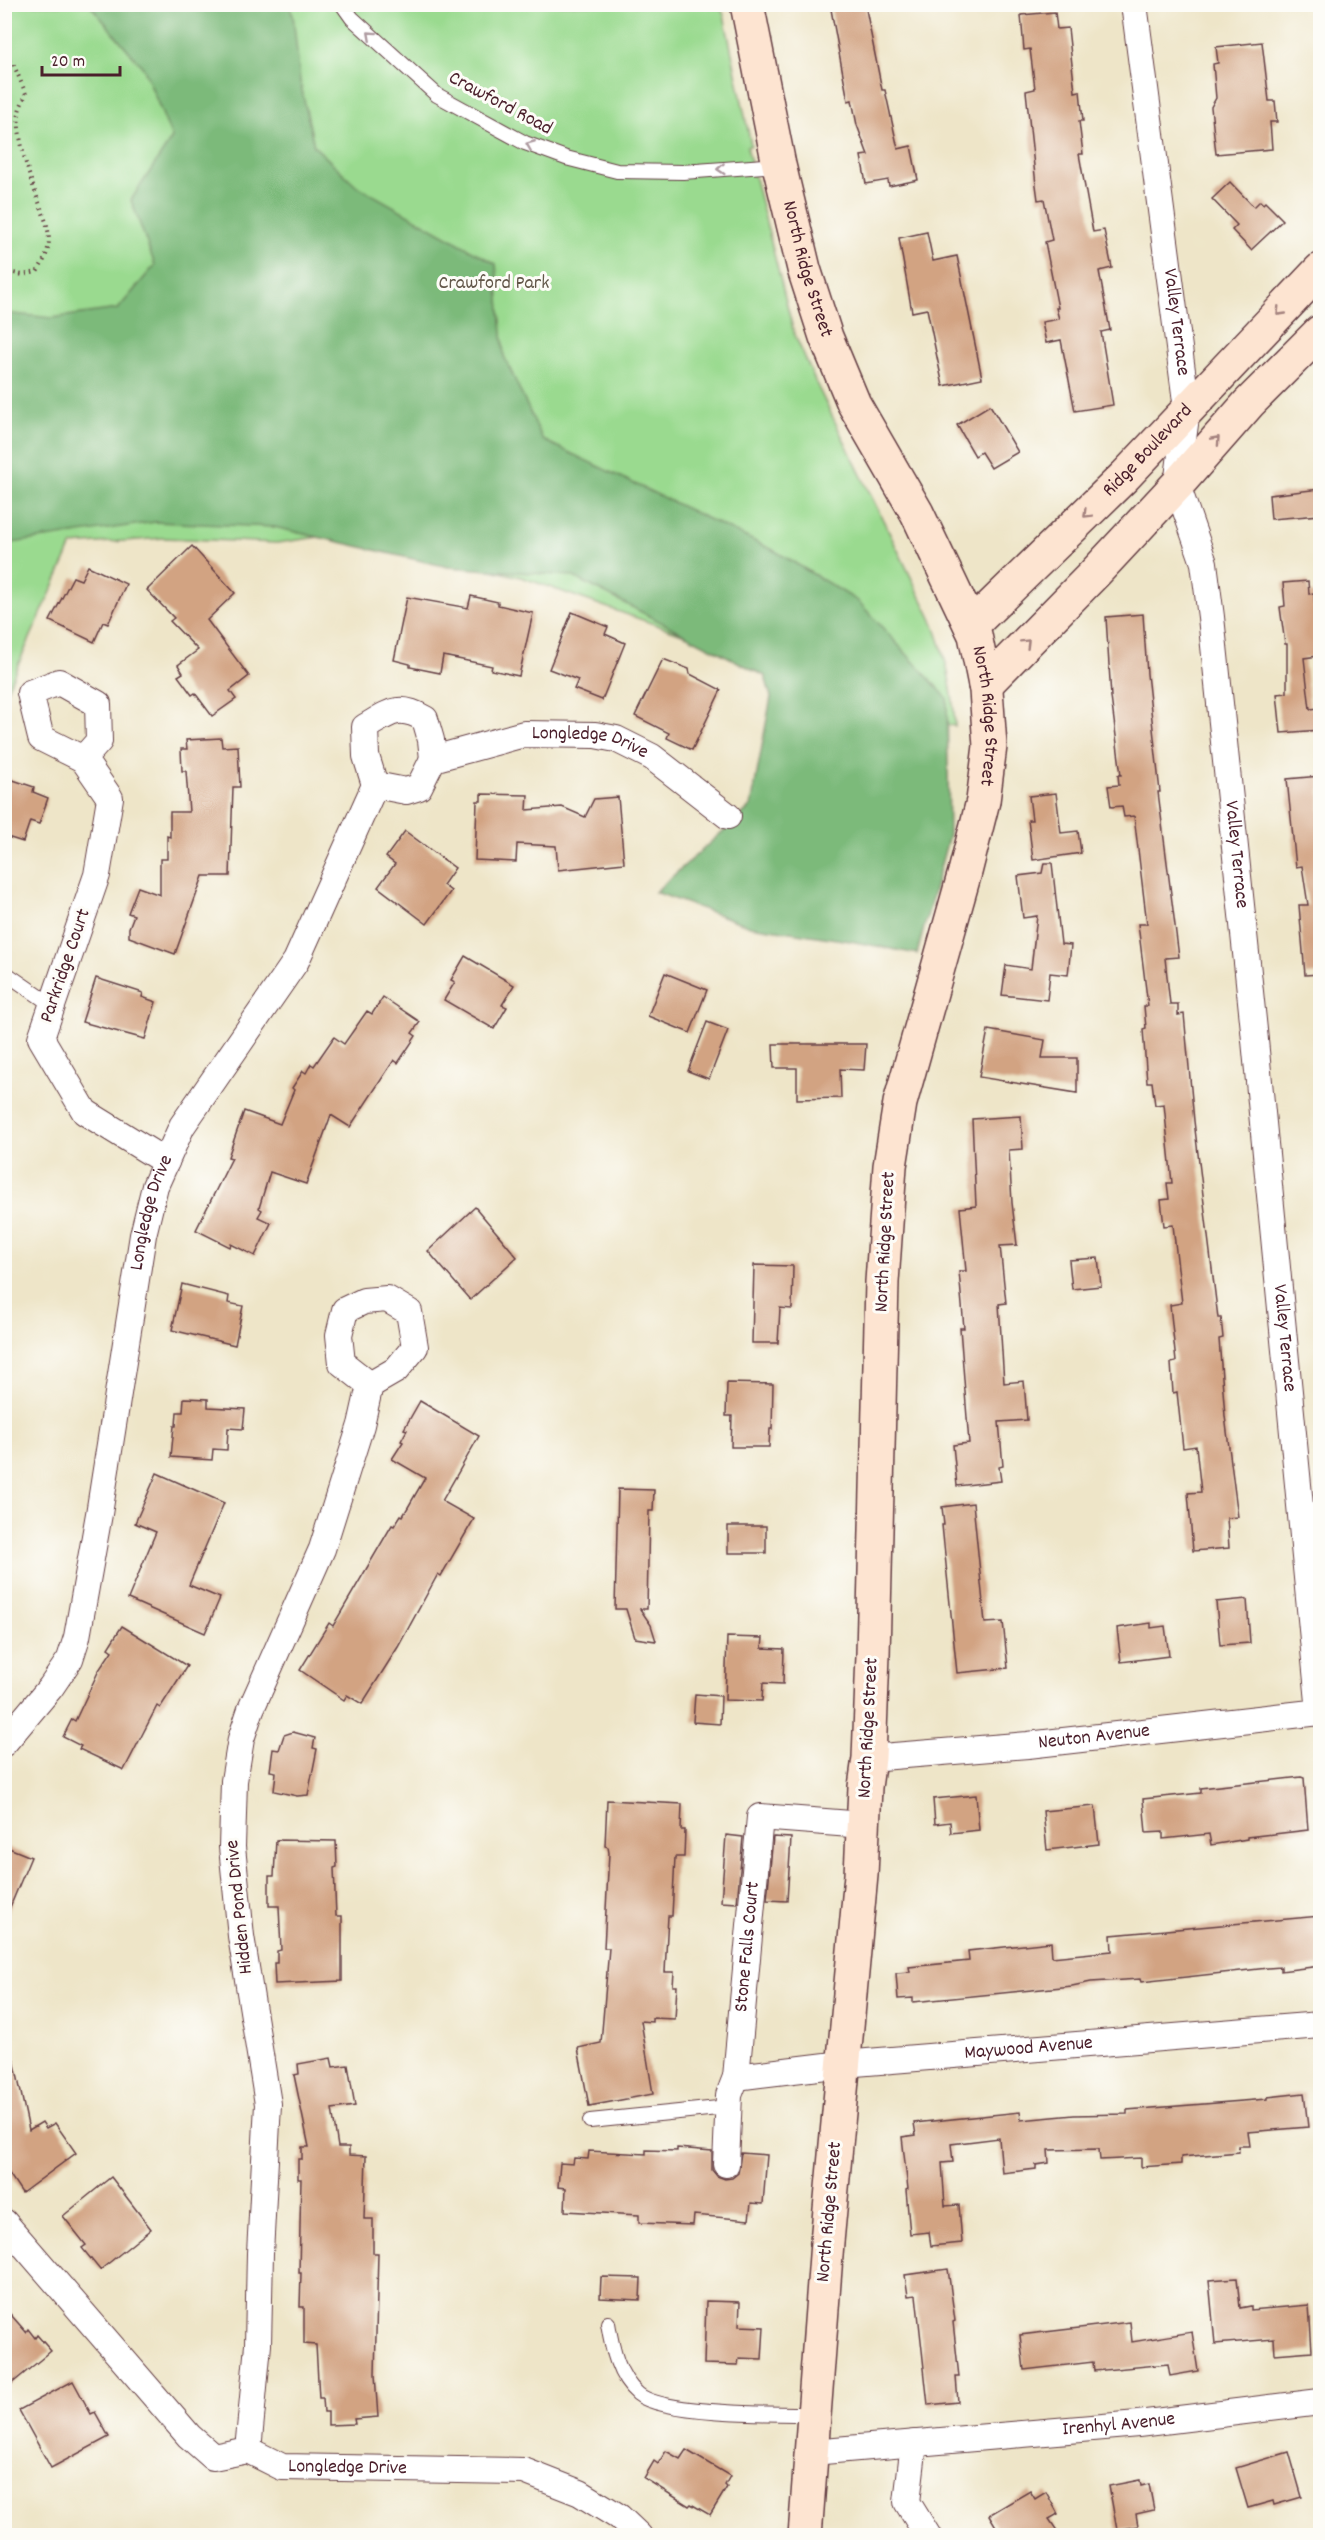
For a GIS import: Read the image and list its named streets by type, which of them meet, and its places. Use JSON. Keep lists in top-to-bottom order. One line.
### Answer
{"streets":{"street":["North Ridge Street","Valley Terrace","Ridge Boulevard","Longledge Drive","Parkridge Court","Neuton Avenue","Hidden Pond Drive","Stone Falls Court","Maywood Avenue","Irenhyl Avenue"],"lane":["Crawford Road"]},"crossings":[["Crawford Road","North Ridge Street"],["North Ridge Street","Ridge Boulevard"],["North Ridge Street","Neuton Avenue"],["North Ridge Street","Stone Falls Court"],["North Ridge Street","Maywood Avenue"],["North Ridge Street","Irenhyl Avenue"],["Valley Terrace","Ridge Boulevard"],["Valley Terrace","Neuton Avenue"],["Longledge Drive","Parkridge Court"],["Longledge Drive","Hidden Pond Drive"],["Stone Falls Court","Maywood Avenue"]],"one_way":["Crawford Road"],"parks":["Crawford Park"],"scale_bar":"20 m"}
